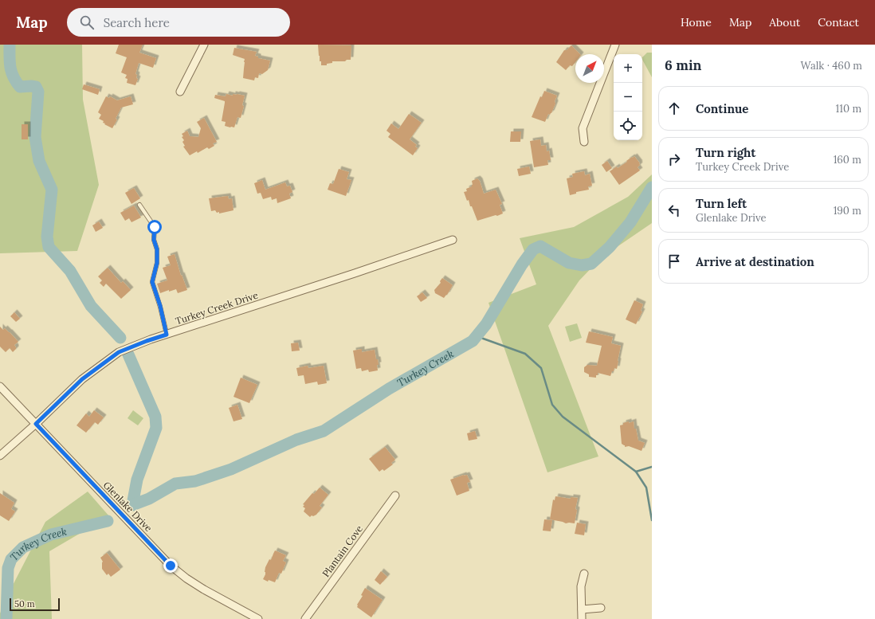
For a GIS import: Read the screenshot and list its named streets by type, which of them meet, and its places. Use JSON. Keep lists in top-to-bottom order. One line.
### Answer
{"streets":{"street":["Turkey Creek Drive","Glenlake Drive","Plantain Cove"]},"crossings":[["Turkey Creek Drive","Glenlake Drive"]],"water":["Turkey Creek"],"scale_bar":"50 m","north":"top right","page":{"header":"Map","search":"Search here","nav":["Home","Map","About","Contact"],"heading":["6 min","Walk · 460 m"],"map_buttons":["+","−"],"list":[["Continue","110 m"],["Turn right","Turkey Creek Drive","160 m"],["Turn left","Glenlake Drive","190 m"],"Arrive at destination"],"scale":"50 m"}}
